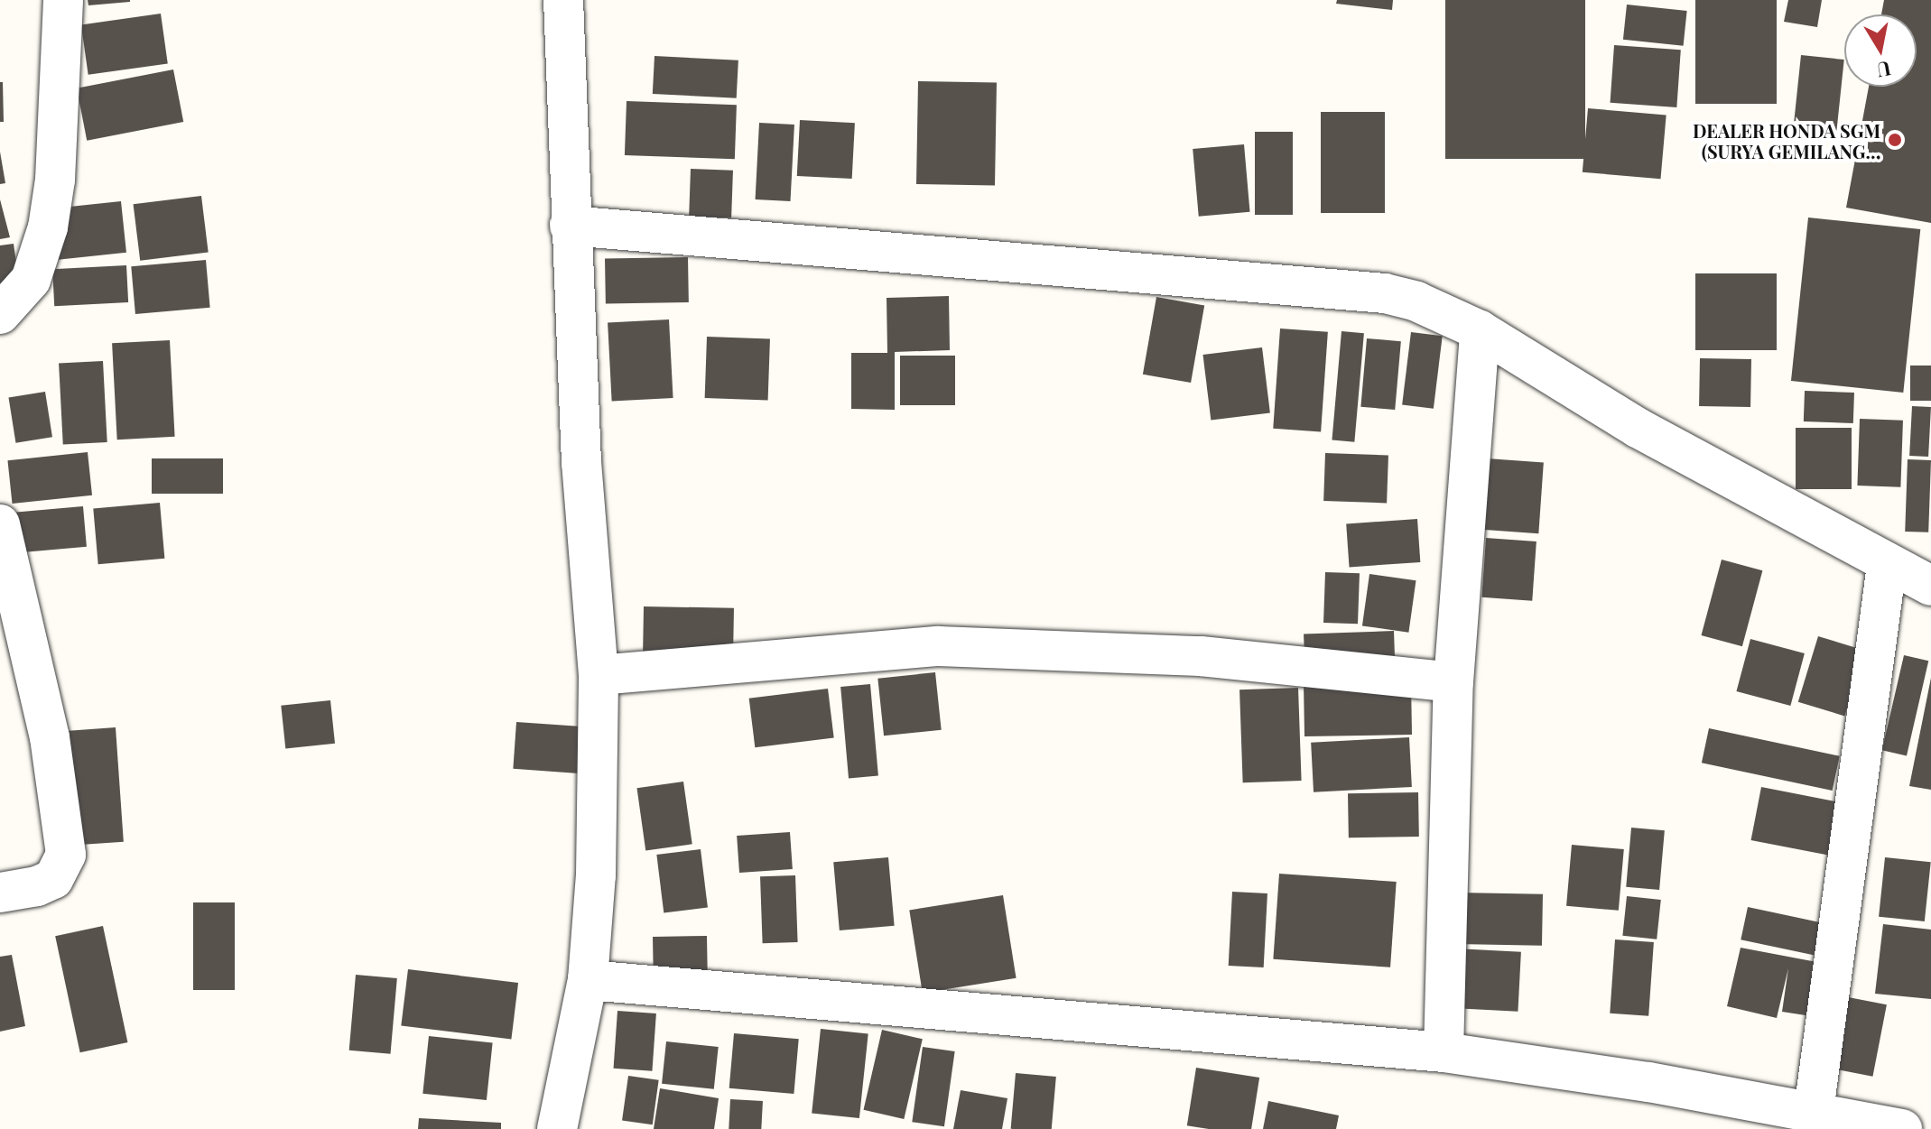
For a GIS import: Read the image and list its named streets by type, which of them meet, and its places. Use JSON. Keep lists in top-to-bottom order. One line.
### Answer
{"places":["DEALER HONDA SGM (SURYA GEMILANG…"],"north":"bottom"}
